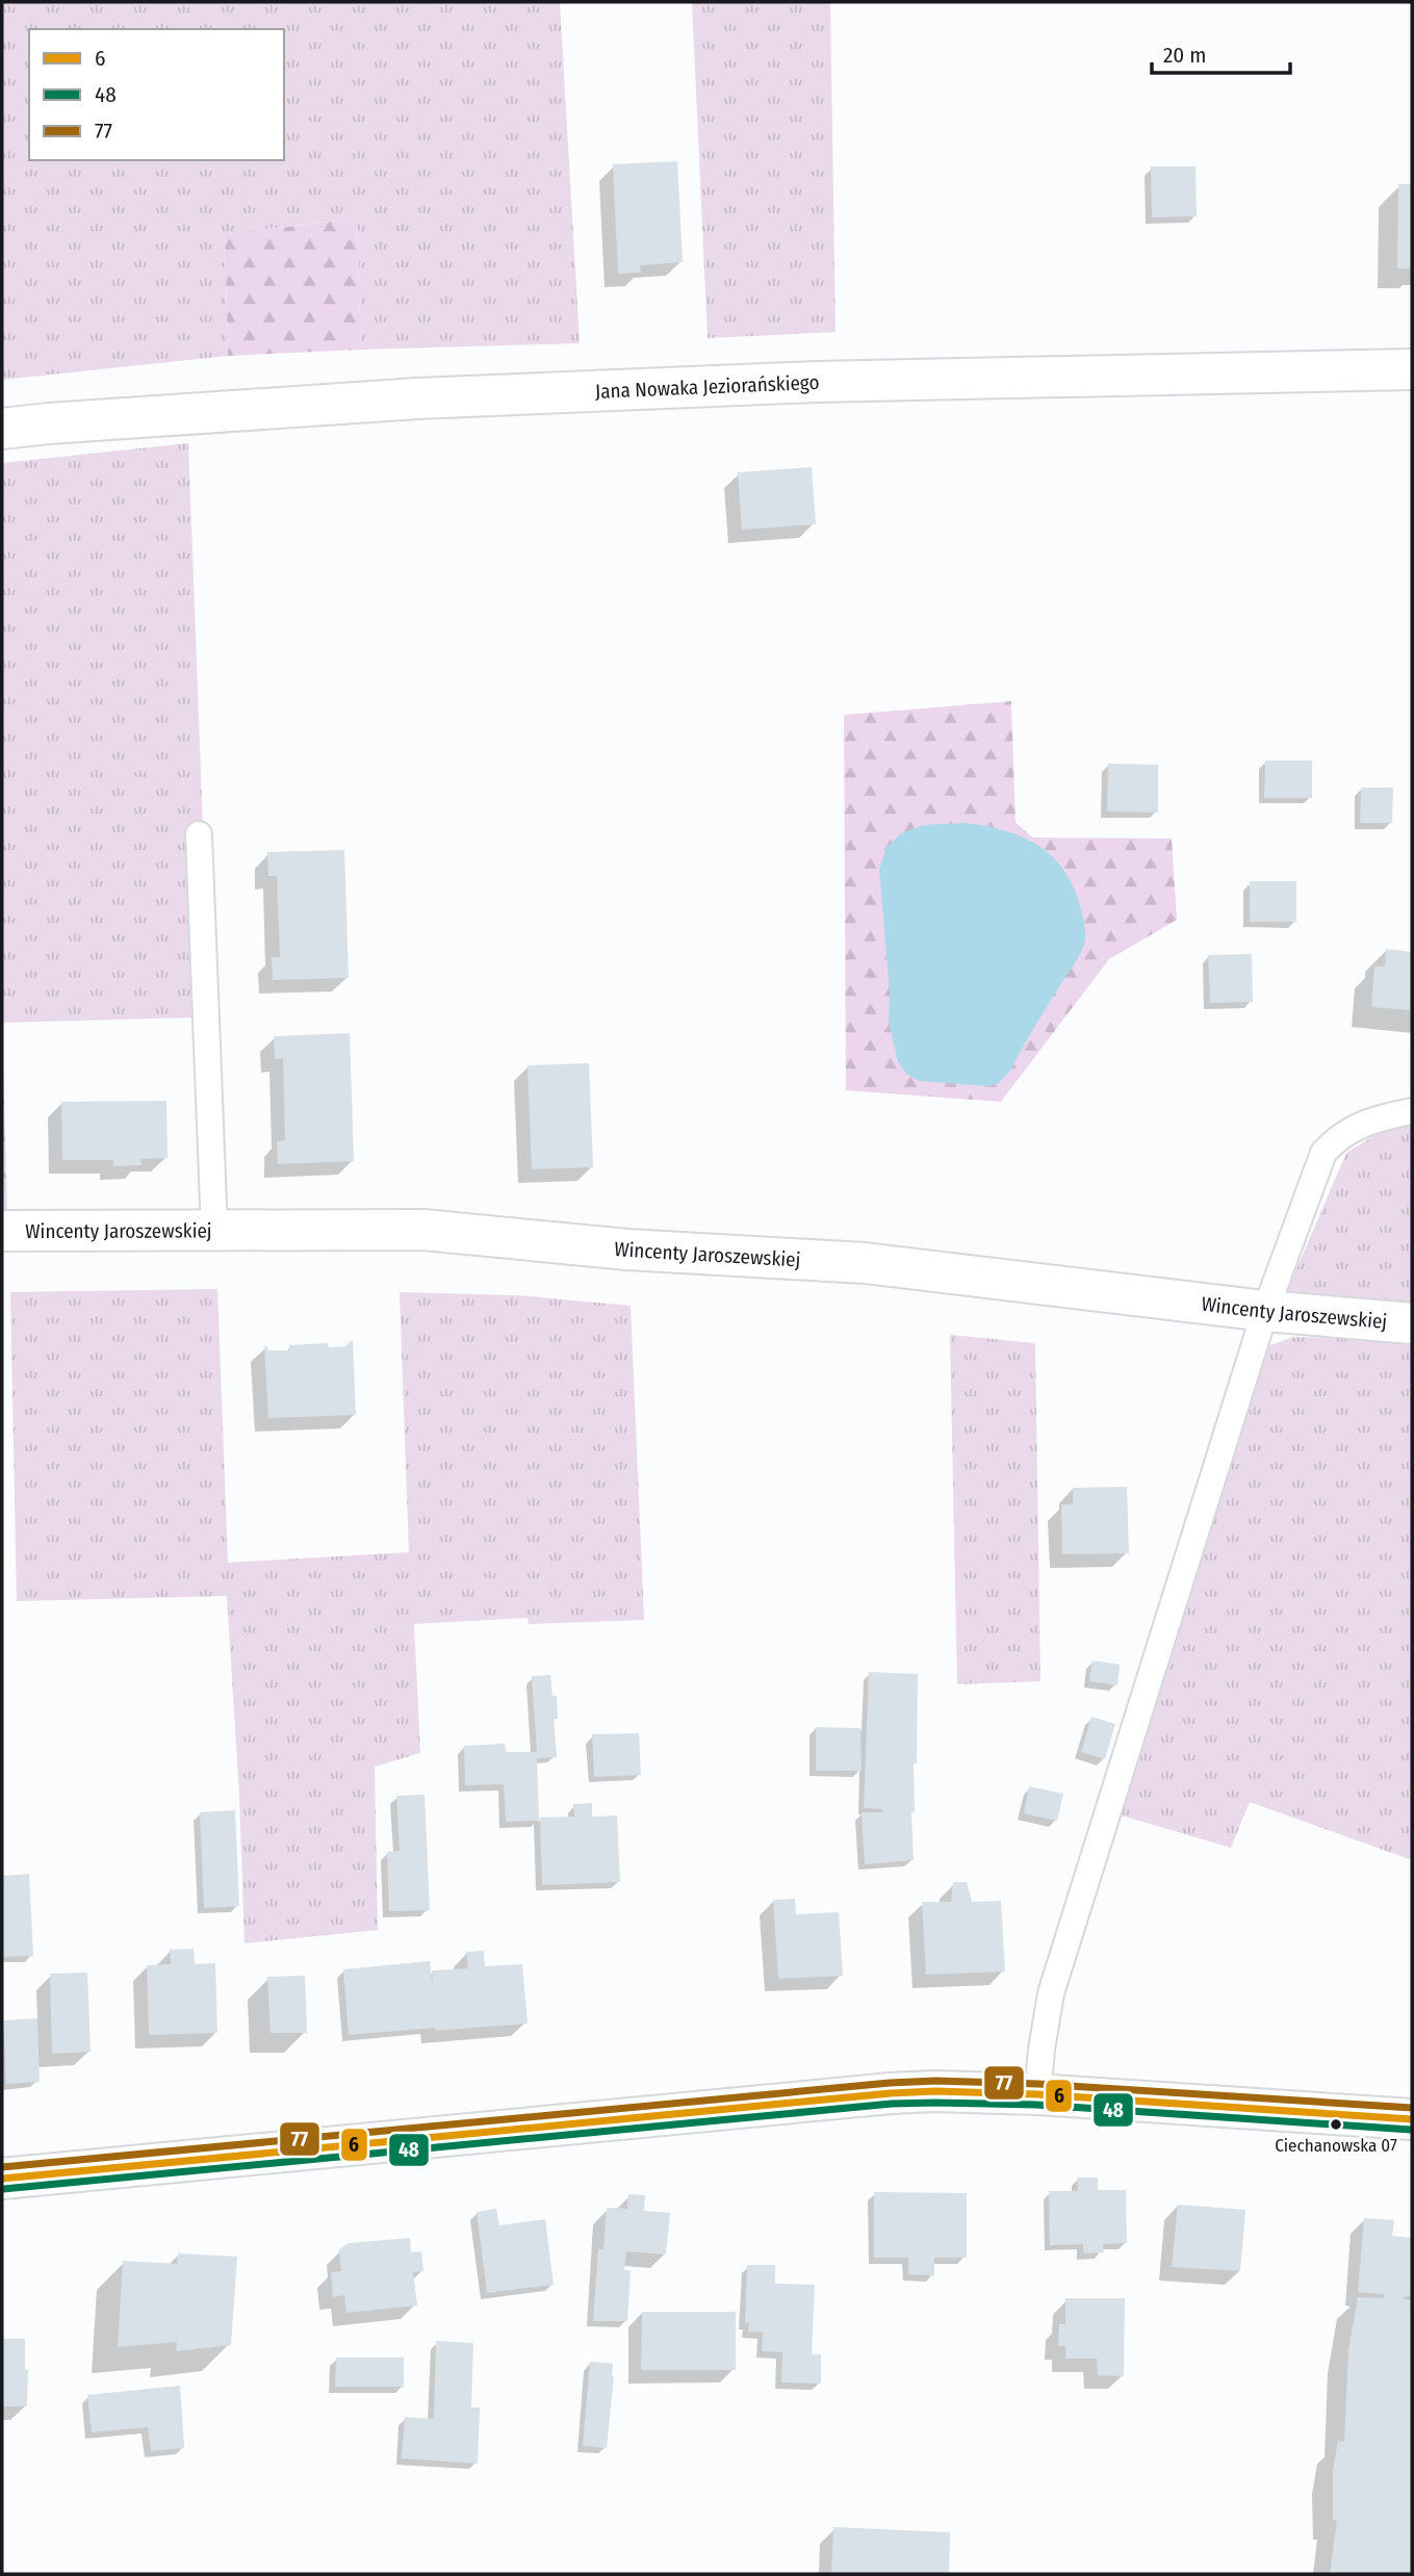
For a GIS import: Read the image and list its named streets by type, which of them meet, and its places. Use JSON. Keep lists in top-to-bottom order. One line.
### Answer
{"streets":{"street":["Jana Nowaka Jeziorańskiego","Wincenty Jaroszewskiej"]},"places":["Ciechanowska 07"],"lines":["transit line 77","transit line 6","transit line 48"],"legend":["6","48","77"],"scale_bar":"20 m"}
